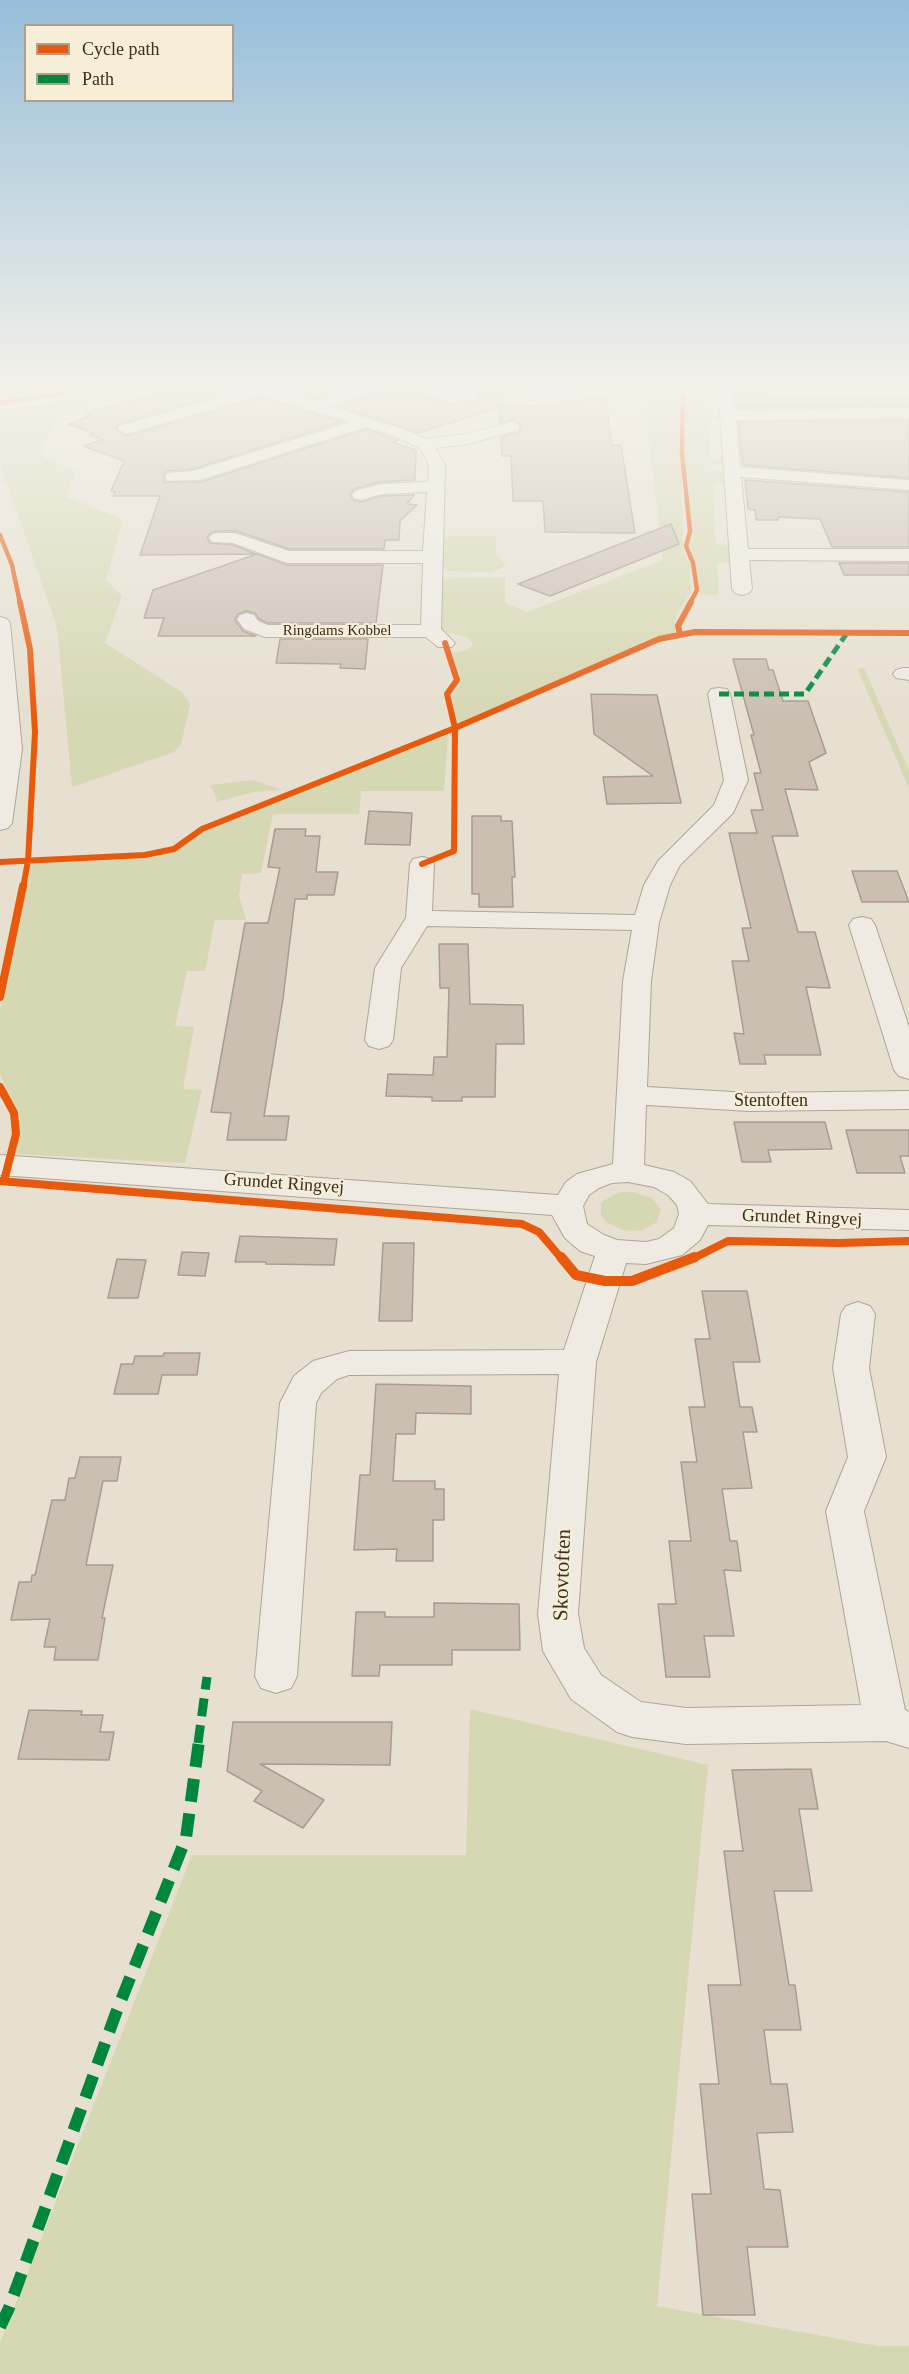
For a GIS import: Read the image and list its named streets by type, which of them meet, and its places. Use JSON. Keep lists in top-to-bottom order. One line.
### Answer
{"streets":{"street":["Ringdams Kobbel","Stentoften","Grundet Ringvej","Skovtoften"]},"crossings":[["Grundet Ringvej","Skovtoften"]],"legend":["Cycle path","Path"]}
